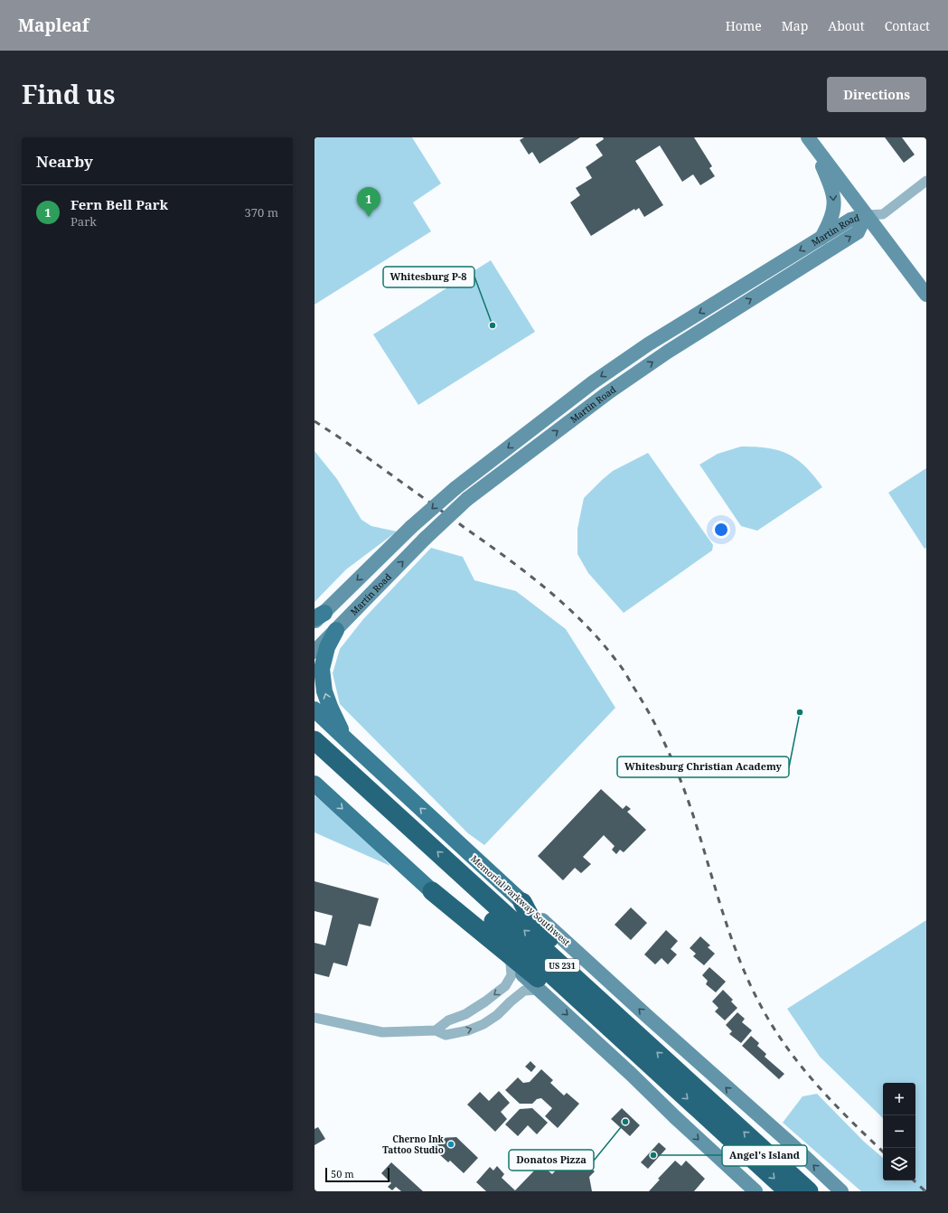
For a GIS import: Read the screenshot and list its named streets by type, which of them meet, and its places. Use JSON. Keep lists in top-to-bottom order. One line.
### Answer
{"streets":{"highway":["US 231"],"main road":["Martin Road","Memorial Parkway Southwest"]},"places":["Whitesburg P-8","Whitesburg Christian Academy","Donatos Pizza","Cherno Ink Tattoo Studio","Angel's Island"],"scale_bar":"50 m","page":{"header":"Mapleaf","nav":["Home","Map","About","Contact"],"title":"Find us","buttons":"Directions","heading":"Nearby","list":[{"mark":"1","name":"Fern Bell Park","note":"Park","value":"370 m"}],"pins":"1","map_buttons":["+","−"],"scale":"50 m"}}
